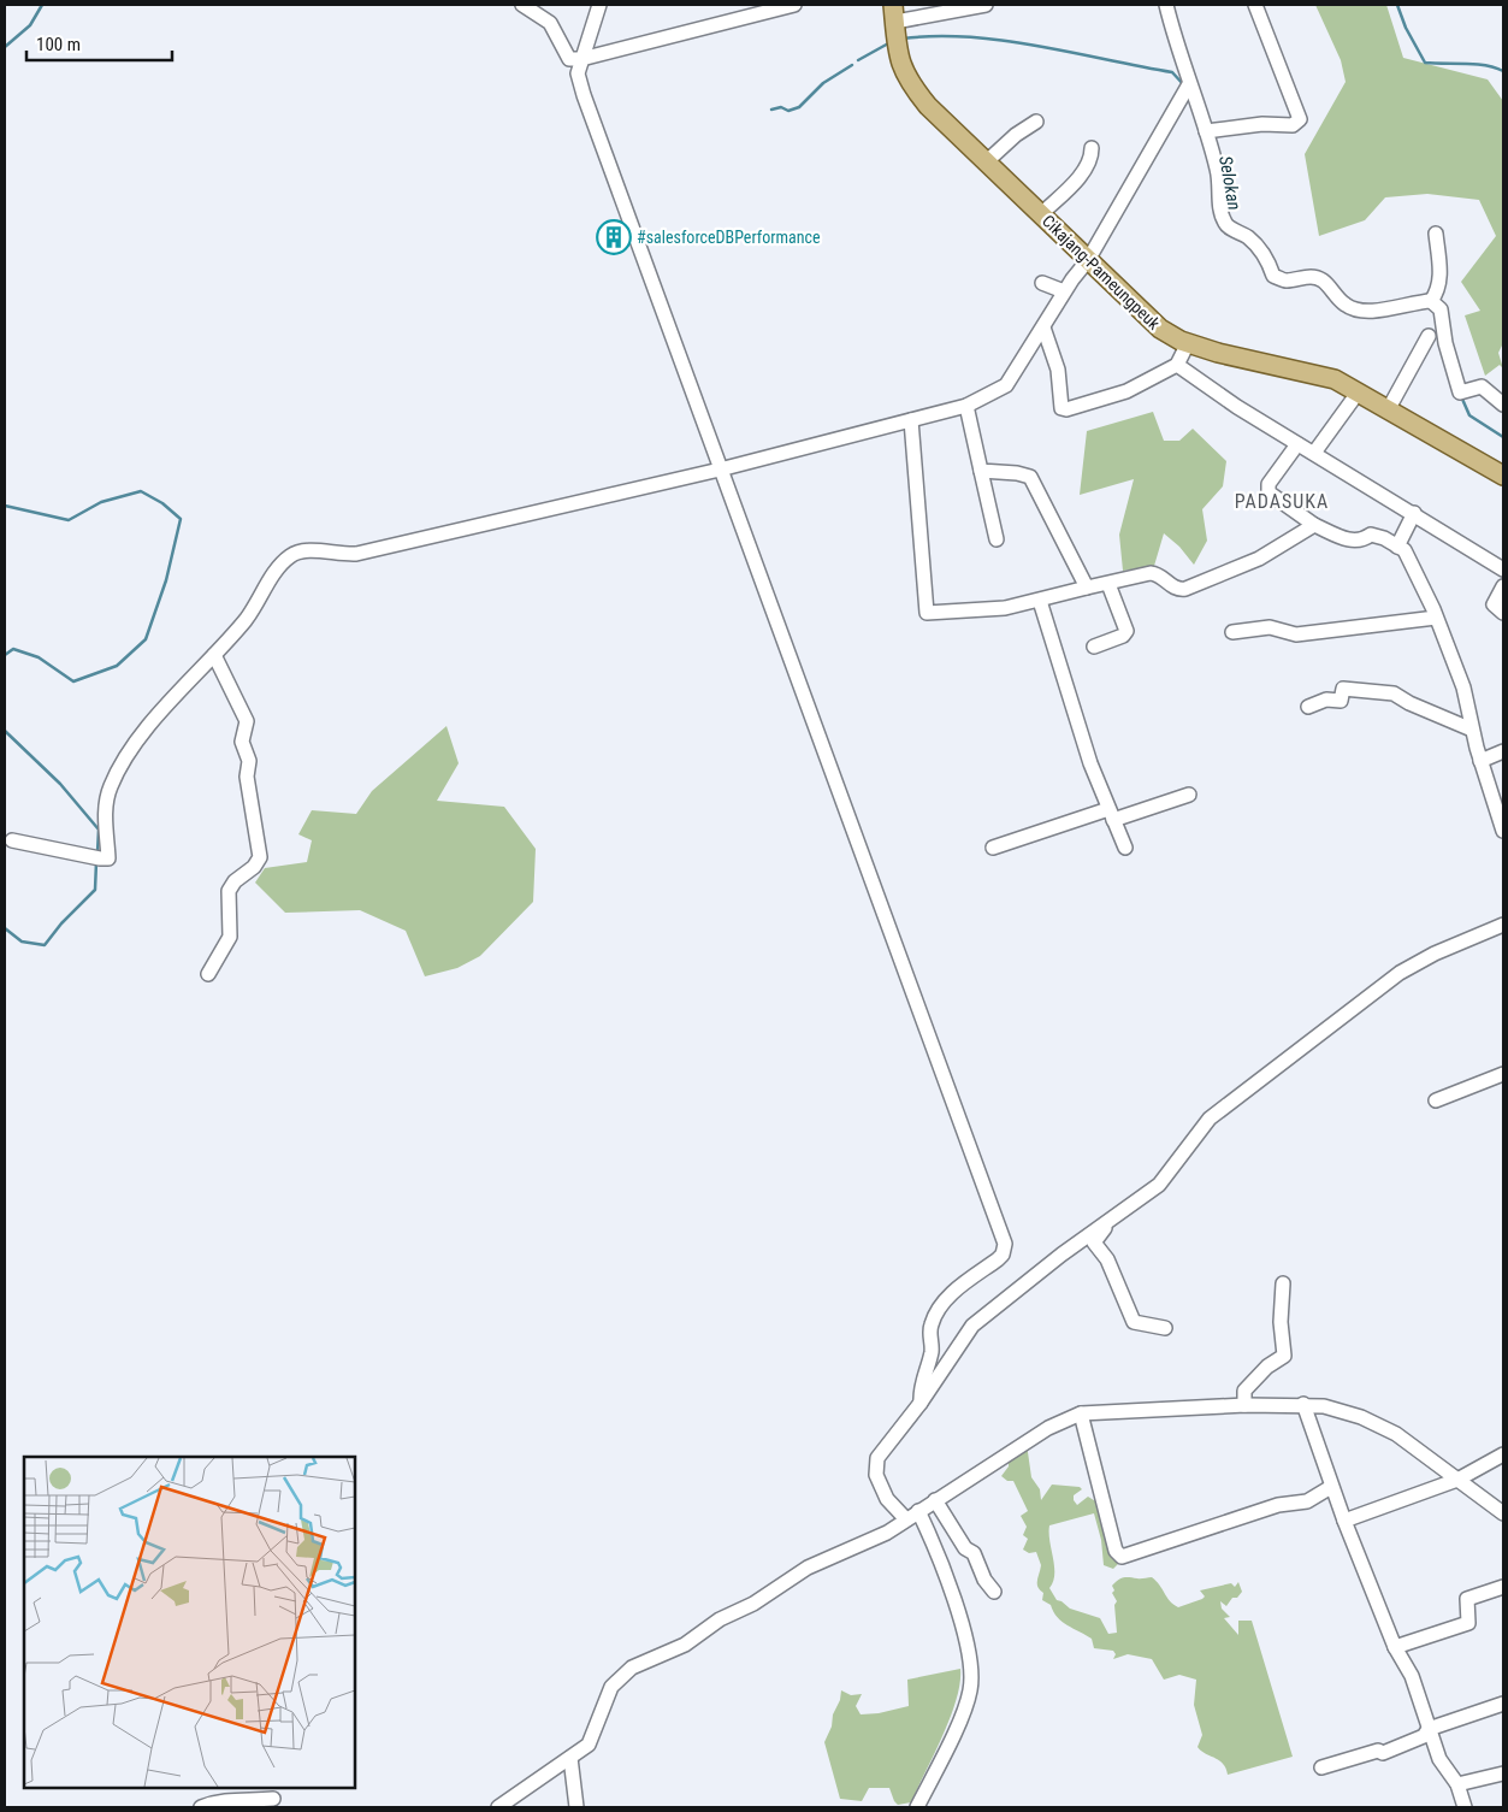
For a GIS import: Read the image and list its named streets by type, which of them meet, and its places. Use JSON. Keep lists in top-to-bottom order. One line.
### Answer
{"streets":{"main road":["Cikajang-Pameungpeuk"]},"districts":["PADASUKA"],"water":["Selokan"],"places":{"building":["#salesforceDBPerformance"]},"scale_bar":"100 m"}
